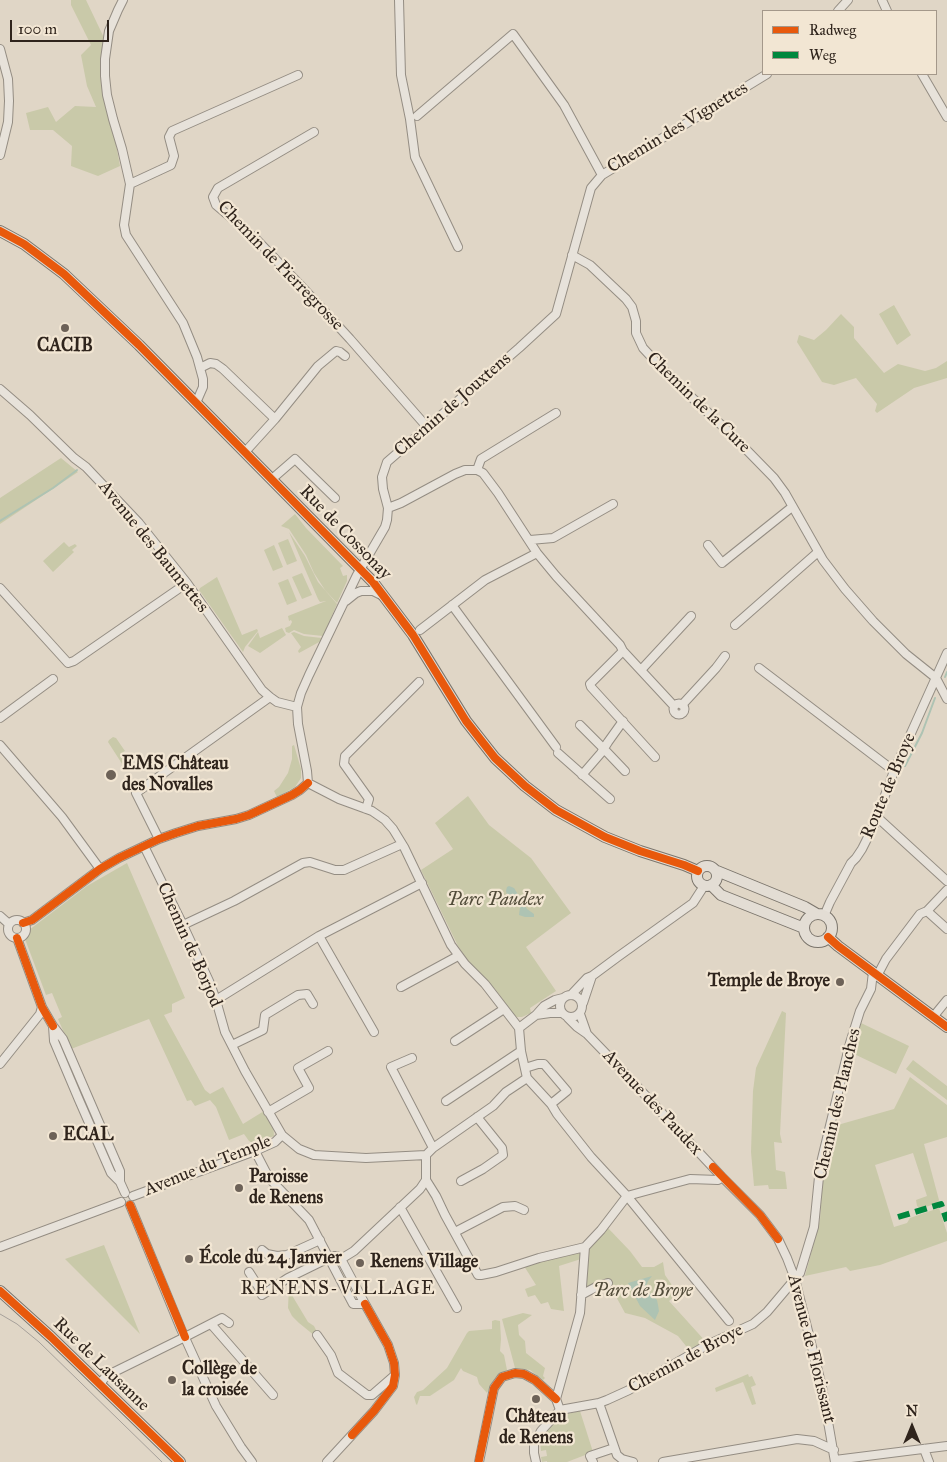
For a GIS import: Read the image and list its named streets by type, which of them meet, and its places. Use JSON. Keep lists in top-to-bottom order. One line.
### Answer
{"streets":{"main road":["Rue de Cossonay","Rue de Lausanne"],"street":["Chemin des Vignettes","Chemin de Pierregrosse","Chemin de la Cure","Chemin de Jouxtens","Avenue des Baumettes","Route de Broye","Chemin de Borjod","Avenue des Paudex","Chemin des Planches","Avenue du Temple","Avenue de Florissant","Chemin de Broye"]},"crossings":[["Chemin des Vignettes","Chemin de la Cure"],["Chemin des Vignettes","Chemin de Jouxtens"],["Chemin de Pierregrosse","Chemin de Jouxtens"],["Chemin de la Cure","Route de Broye"],["Chemin de Jouxtens","Rue de Cossonay"],["Chemin de Jouxtens","Avenue des Baumettes"],["Rue de Cossonay","Route de Broye"],["Chemin de Borjod","Avenue du Temple"],["Avenue des Paudex","Avenue de Florissant"],["Chemin des Planches","Avenue de Florissant"],["Chemin des Planches","Chemin de Broye"],["Avenue de Florissant","Chemin de Broye"]],"districts":["RENENS-VILLAGE"],"parks":["Parc Paudex","Parc de Broye"],"places":["CACIB","EMS Château des Novalles","Temple de Broye","ECAL","Paroisse de Renens","École du 24 Janvier","Renens Village","Collège de la croisée","Château de Renens"],"legend":["Radweg","Weg"],"scale_bar":"100 m","north":"top"}
